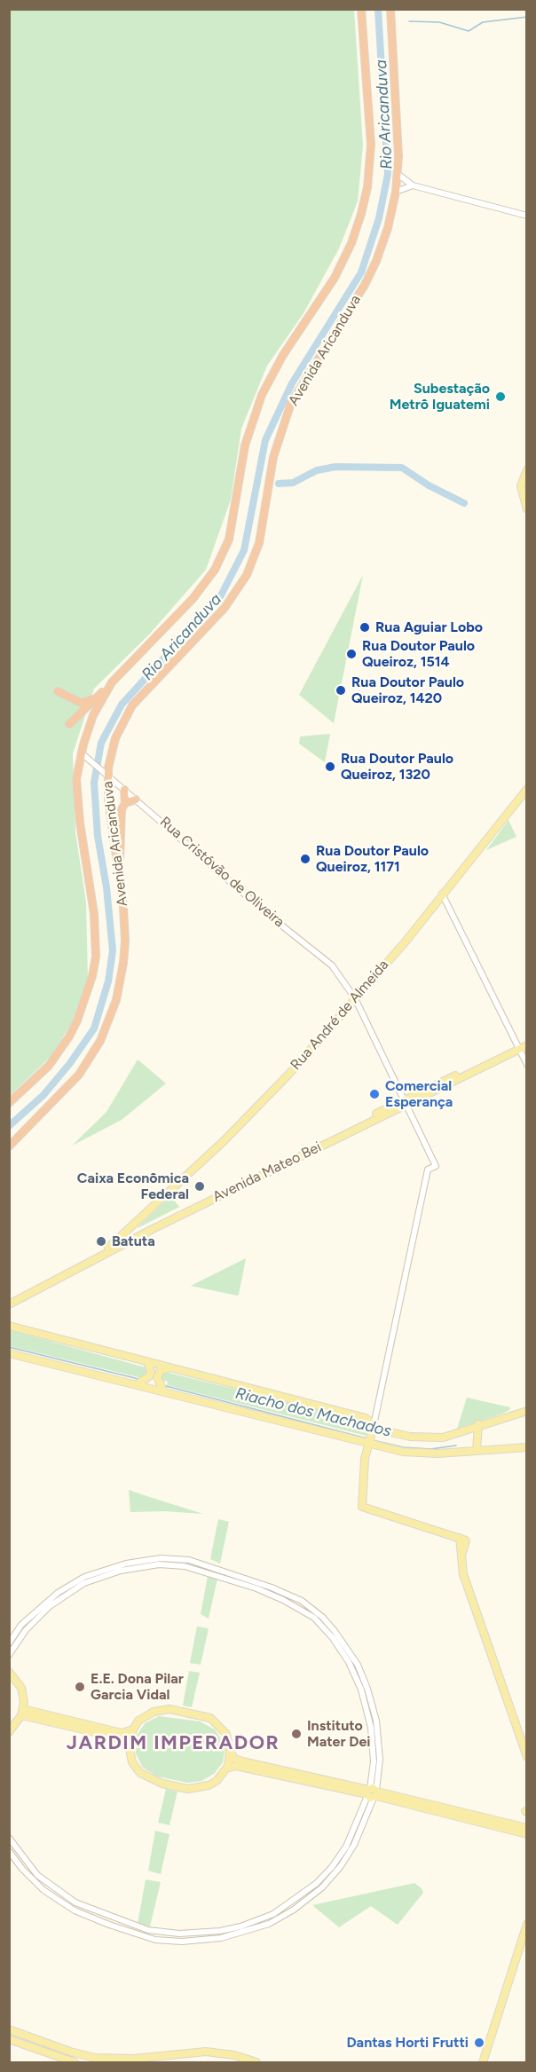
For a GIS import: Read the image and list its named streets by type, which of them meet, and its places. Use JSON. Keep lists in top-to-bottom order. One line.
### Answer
{"streets":{"highway":["Avenida Aricanduva"],"main road":["Rua André de Almeida","Avenida Mateo Bei"],"street":["Rua Cristóvão de Oliveira"]},"crossings":[["Avenida Aricanduva","Rua Cristóvão de Oliveira"],["Rua Cristóvão de Oliveira","Rua André de Almeida"],["Rua Cristóvão de Oliveira","Avenida Mateo Bei"],["Rua André de Almeida","Avenida Mateo Bei"]],"districts":["JARDIM IMPERADOR"],"water":["Rio Aricanduva","Riacho dos Machados"],"places":["Subestação Metrô Iguatemi","Rua Aguiar Lobo","Rua Doutor Paulo Queiroz, 1514","Rua Doutor Paulo Queiroz, 1420","Rua Doutor Paulo Queiroz, 1320","Rua Doutor Paulo Queiroz, 1171","Comercial Esperança","Caixa Econômica Federal","Batuta","E.E. Dona Pilar Garcia Vidal","Instituto Mater Dei","Dantas Horti Frutti"]}
